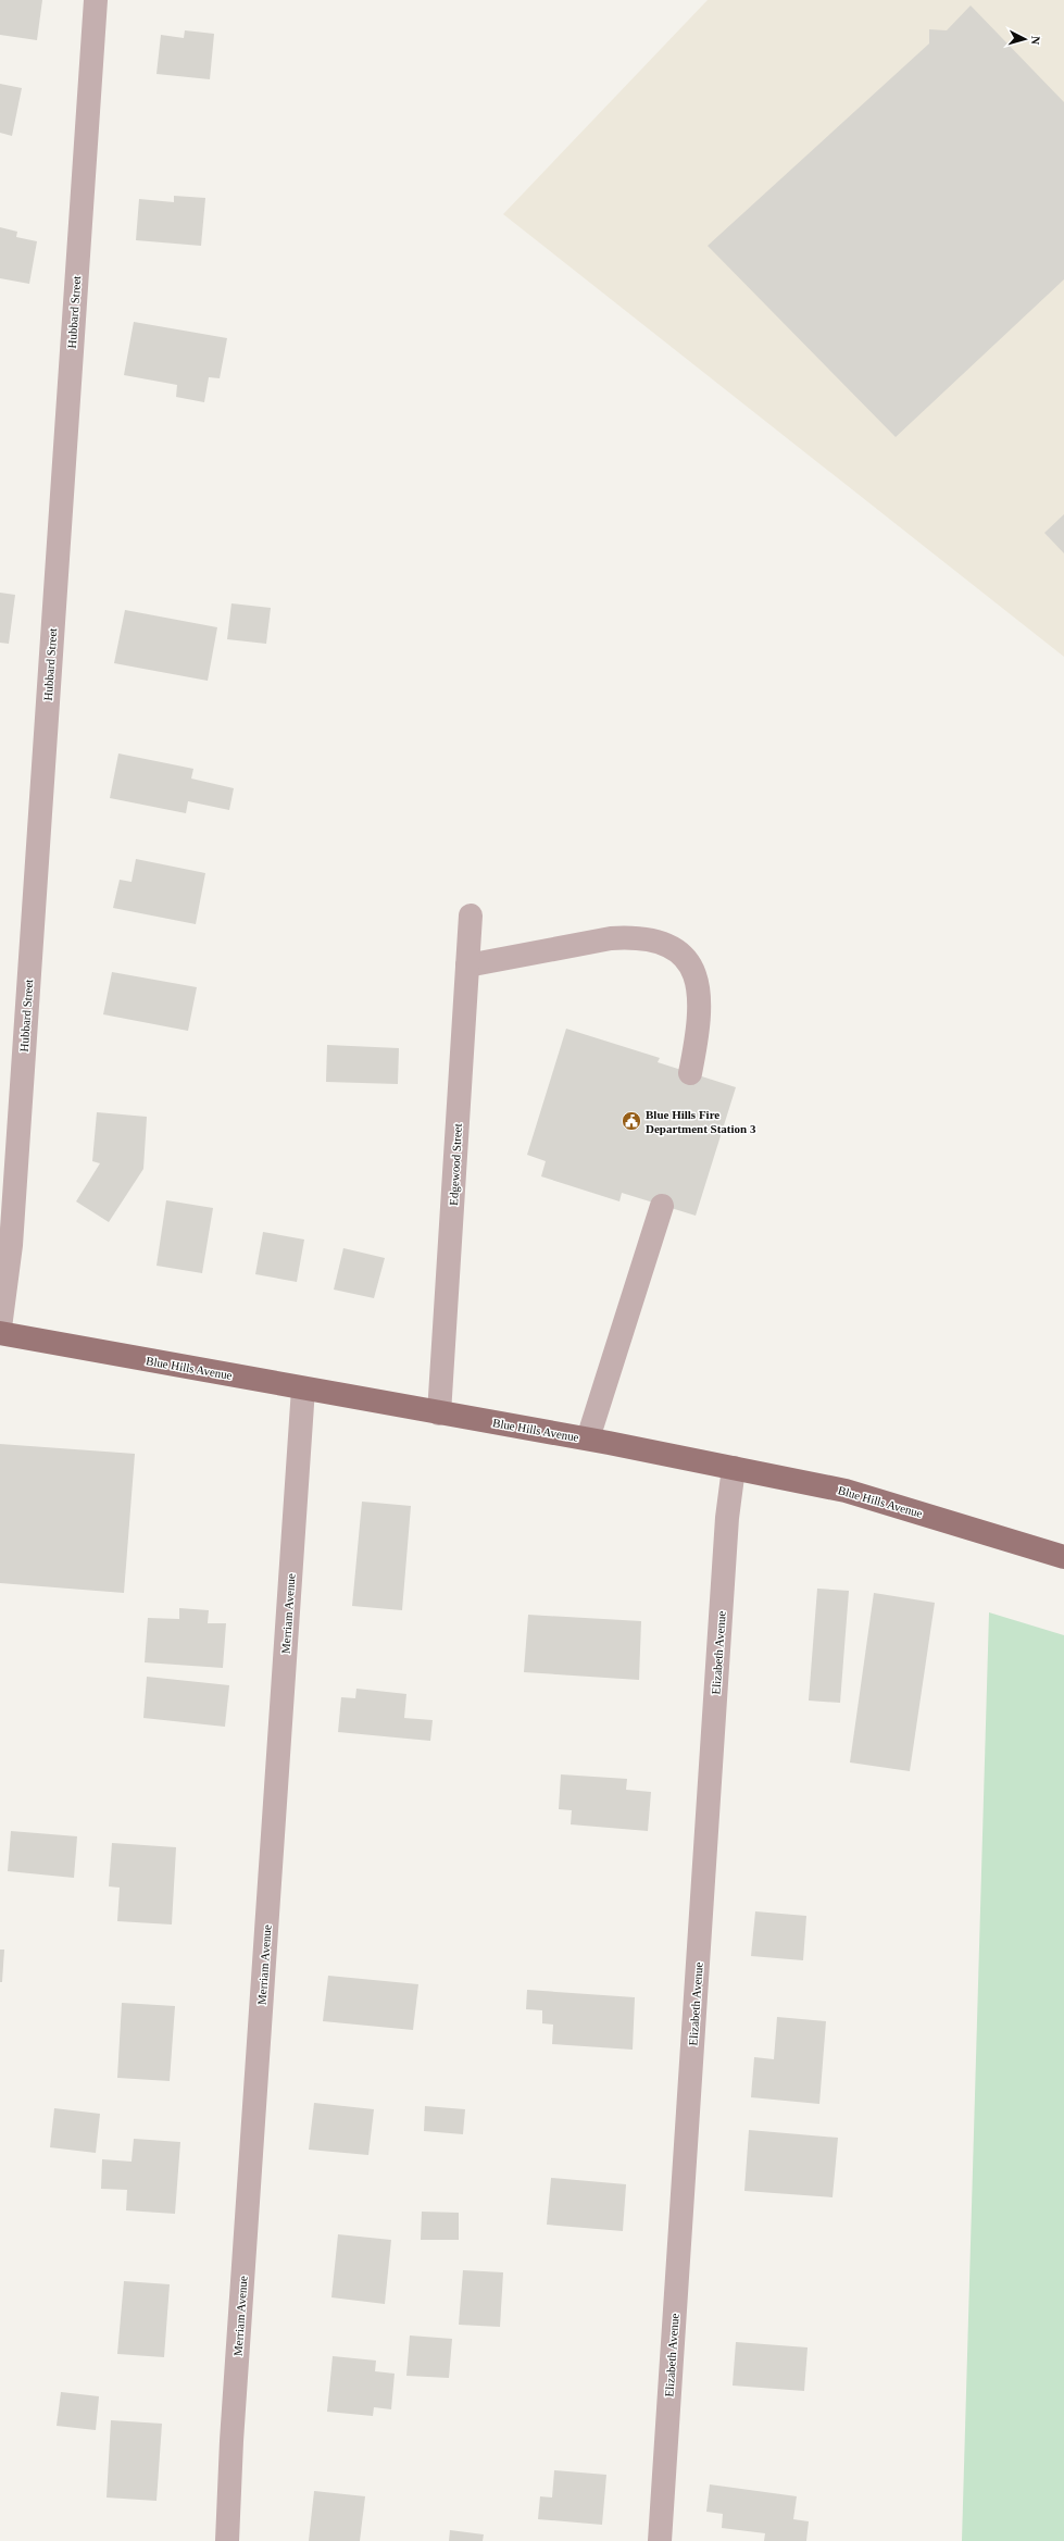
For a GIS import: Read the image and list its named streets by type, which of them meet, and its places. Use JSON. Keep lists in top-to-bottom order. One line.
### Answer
{"streets":{"main road":["Blue Hills Avenue"],"street":["Hubbard Street","Edgewood Street","Merriam Avenue","Elizabeth Avenue"]},"crossings":[["Edgewood Street","Blue Hills Avenue"],["Blue Hills Avenue","Merriam Avenue"],["Blue Hills Avenue","Elizabeth Avenue"]],"places":{"public building":["Blue Hills Fire Department Station 3"]},"north":"right"}
